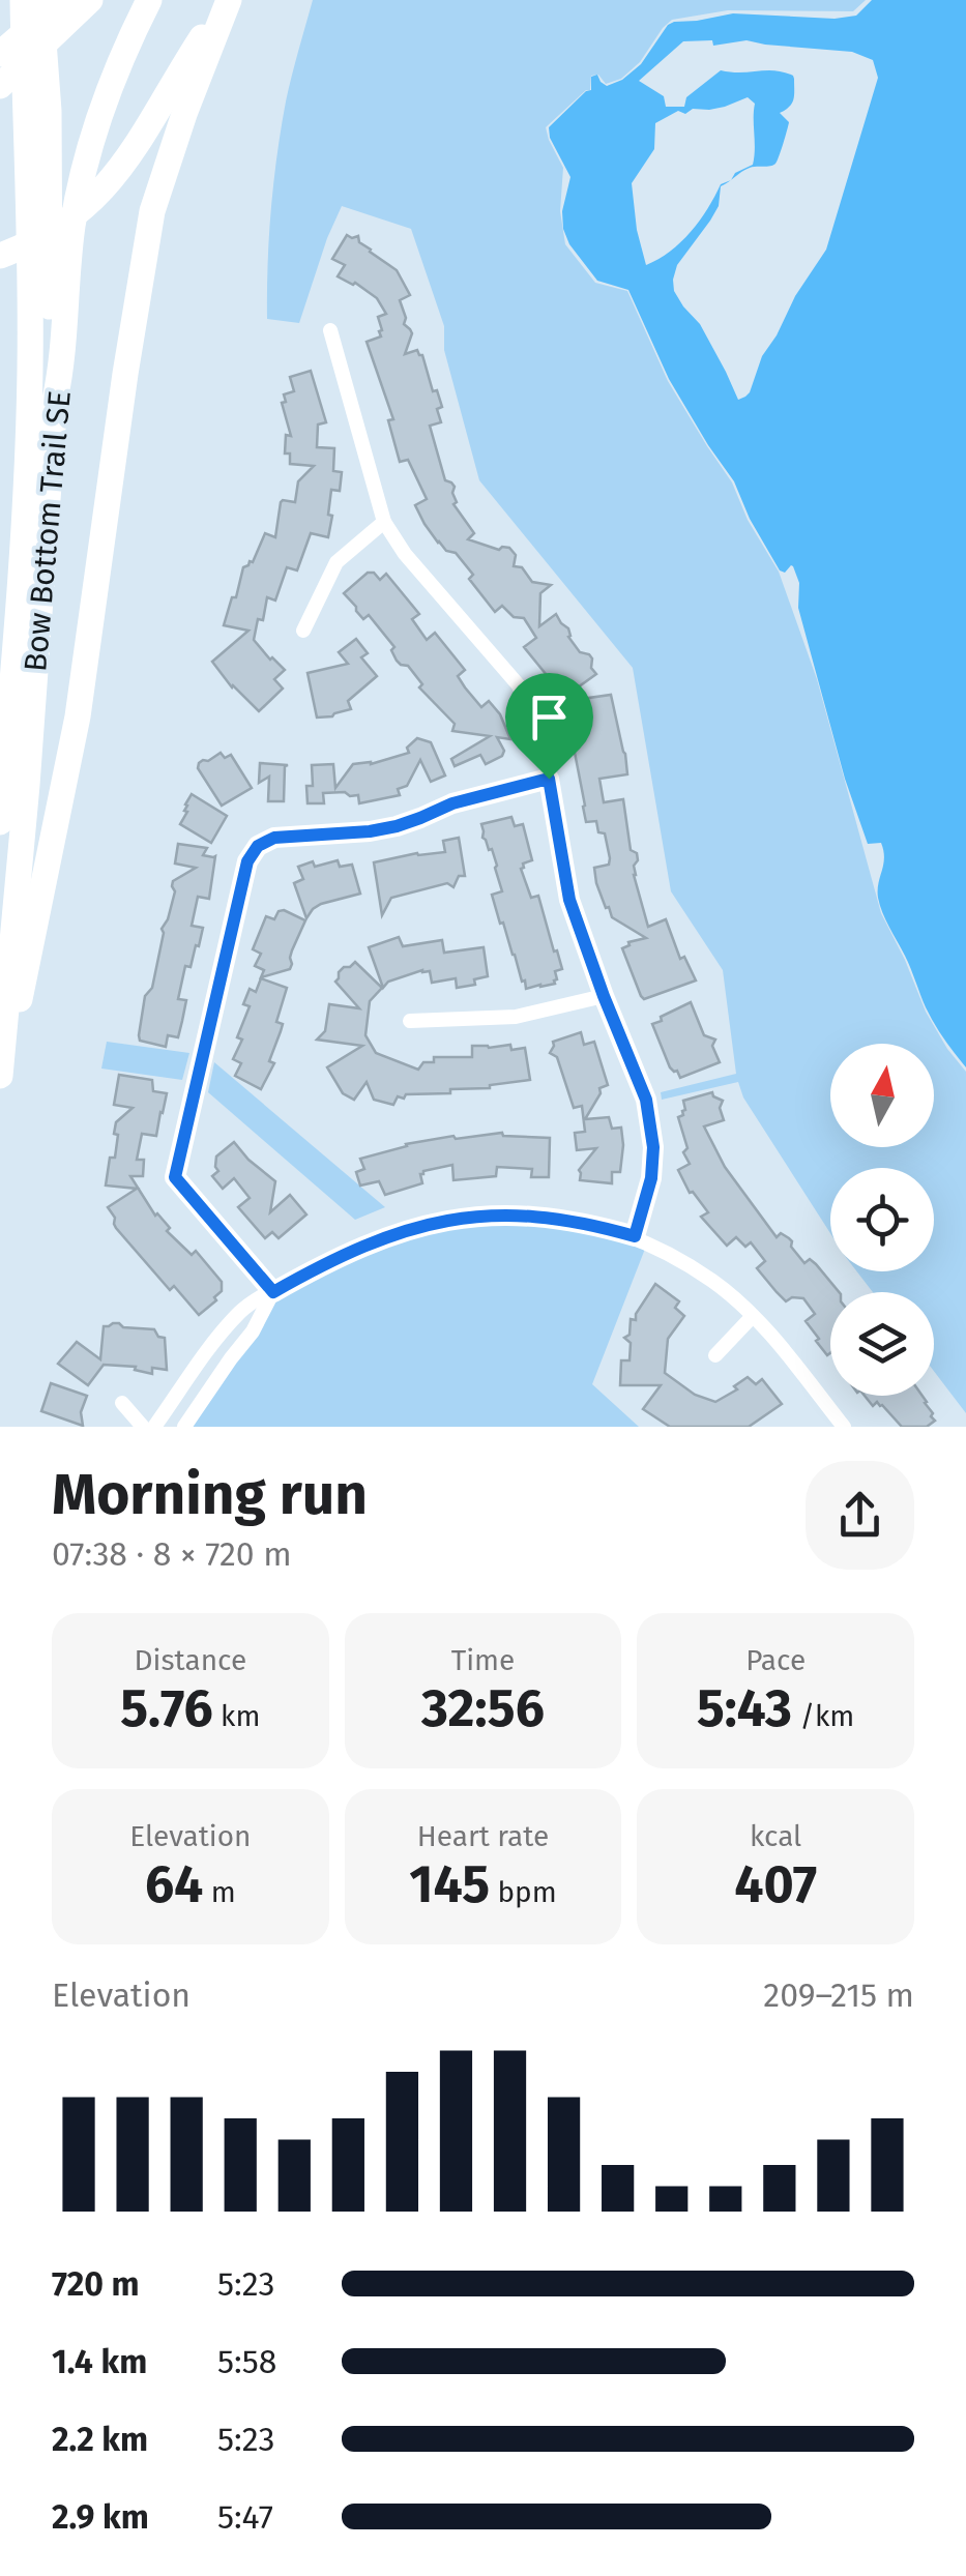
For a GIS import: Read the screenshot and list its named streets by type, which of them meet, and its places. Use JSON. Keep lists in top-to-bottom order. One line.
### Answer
{"streets":{"highway":["Bow Bottom Trail SE"]},"north":"top","page":{"heading":["Morning run","07:38 · 8 × 720 m"],"stats":[["Distance","5.76 km"],["Time","32:56"],["Pace","5:43 /km"],["Elevation","64 m"],["Heart rate","145 bpm"],["kcal","407"]],"chart":["Elevation","209–215 m"],"list":[{"name":"720 m","note":"5:23"},{"name":"1.4 km","note":"5:58"},{"name":"2.2 km","note":"5:23"},{"name":"2.9 km","note":"5:47"}]}}
